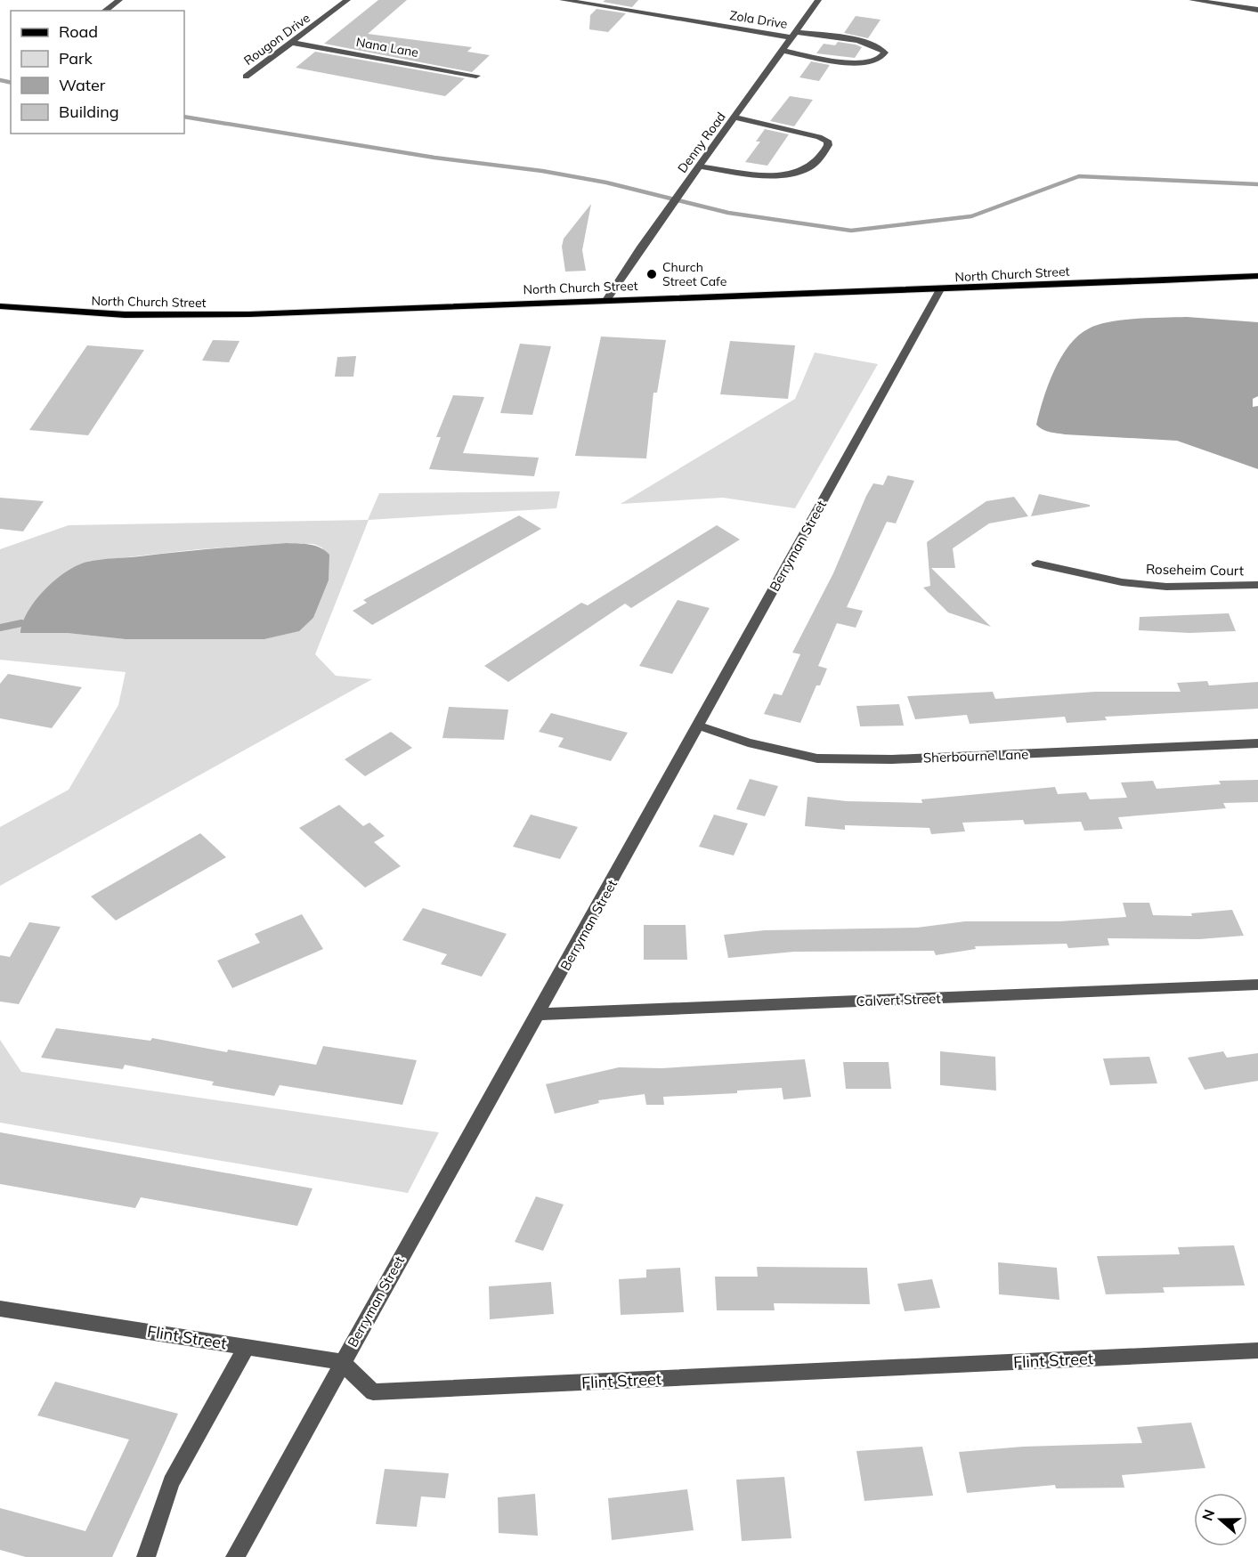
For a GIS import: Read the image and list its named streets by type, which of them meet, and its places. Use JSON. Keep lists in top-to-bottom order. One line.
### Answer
{"streets":{"main road":["North Church Street"],"street":["Zola Drive","Rougon Drive","Nana Lane","Denny Road","Berryman Street","Roseheim Court","Sherbourne Lane","Calvert Street","Flint Street"]},"crossings":[["Zola Drive","Denny Road"],["Rougon Drive","Nana Lane"],["Denny Road","North Church Street"],["North Church Street","Berryman Street"],["Berryman Street","Sherbourne Lane"],["Berryman Street","Calvert Street"],["Berryman Street","Flint Street"]],"places":["Church Street Cafe"],"legend":["Road","Park","Water","Building"],"north":"left"}
